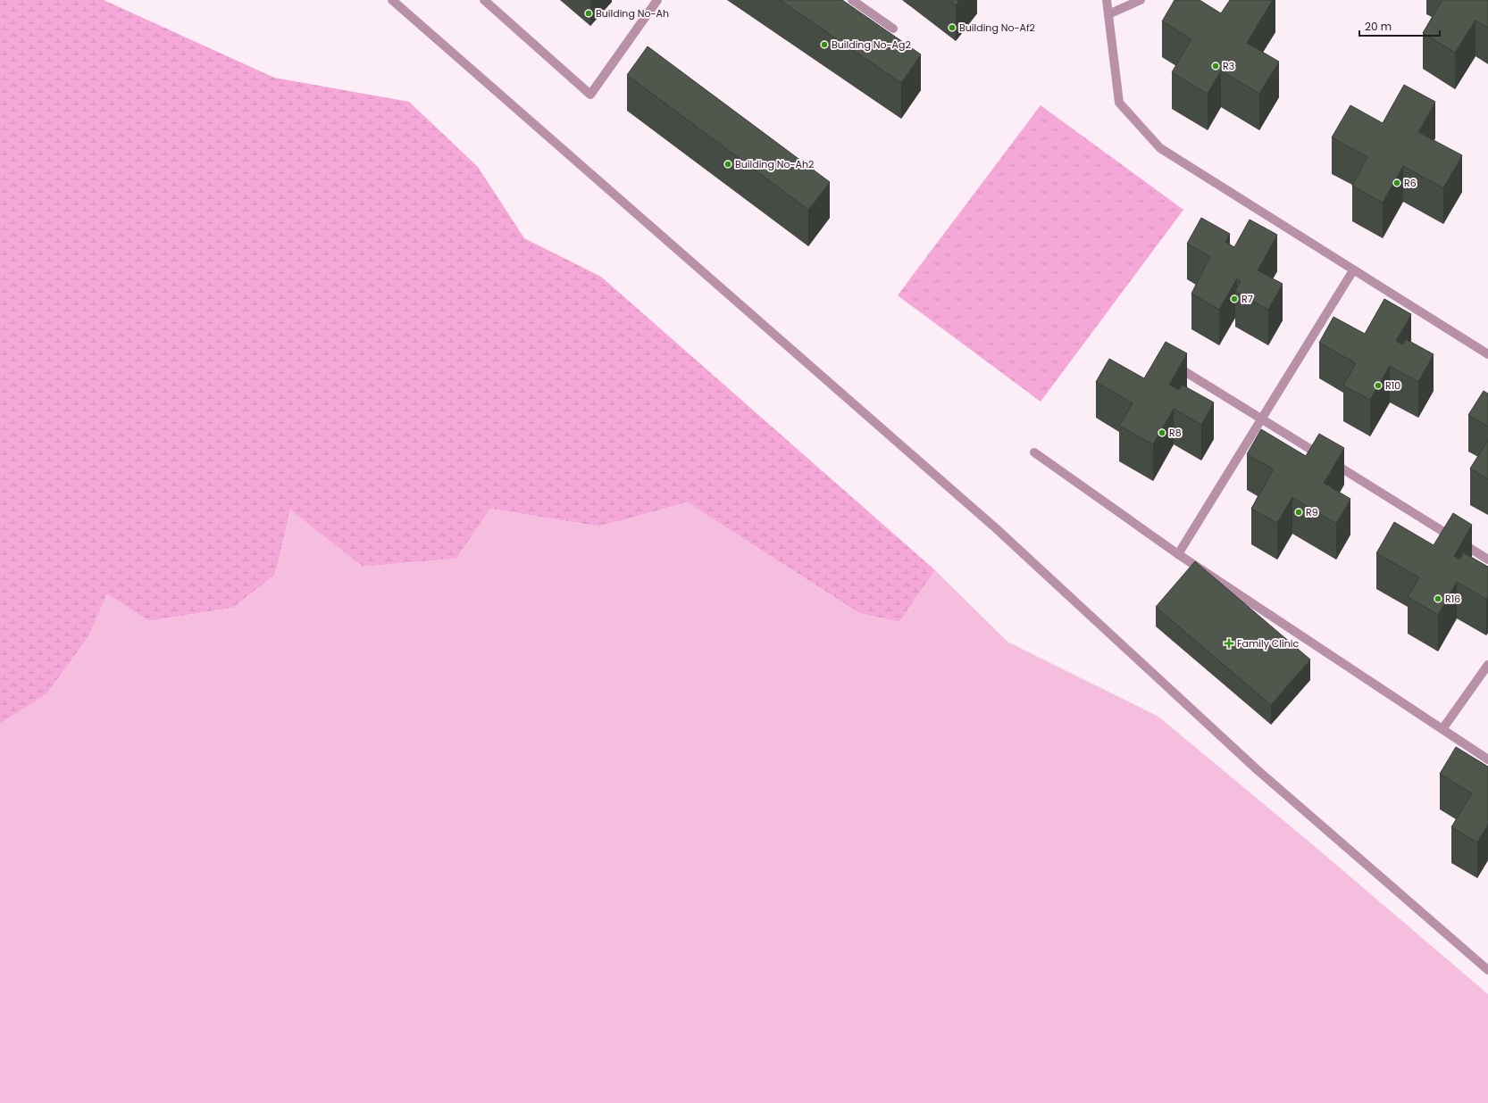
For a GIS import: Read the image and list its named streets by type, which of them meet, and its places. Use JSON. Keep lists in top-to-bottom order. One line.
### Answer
{"places":{"other":["Building No-Ah","Building No-Af2","Building No-Ag2","R3","Building No-Ah2","R6","R7","R10","R8","R9","R16"],"health":["Family Clinic"]},"scale_bar":"20 m"}
